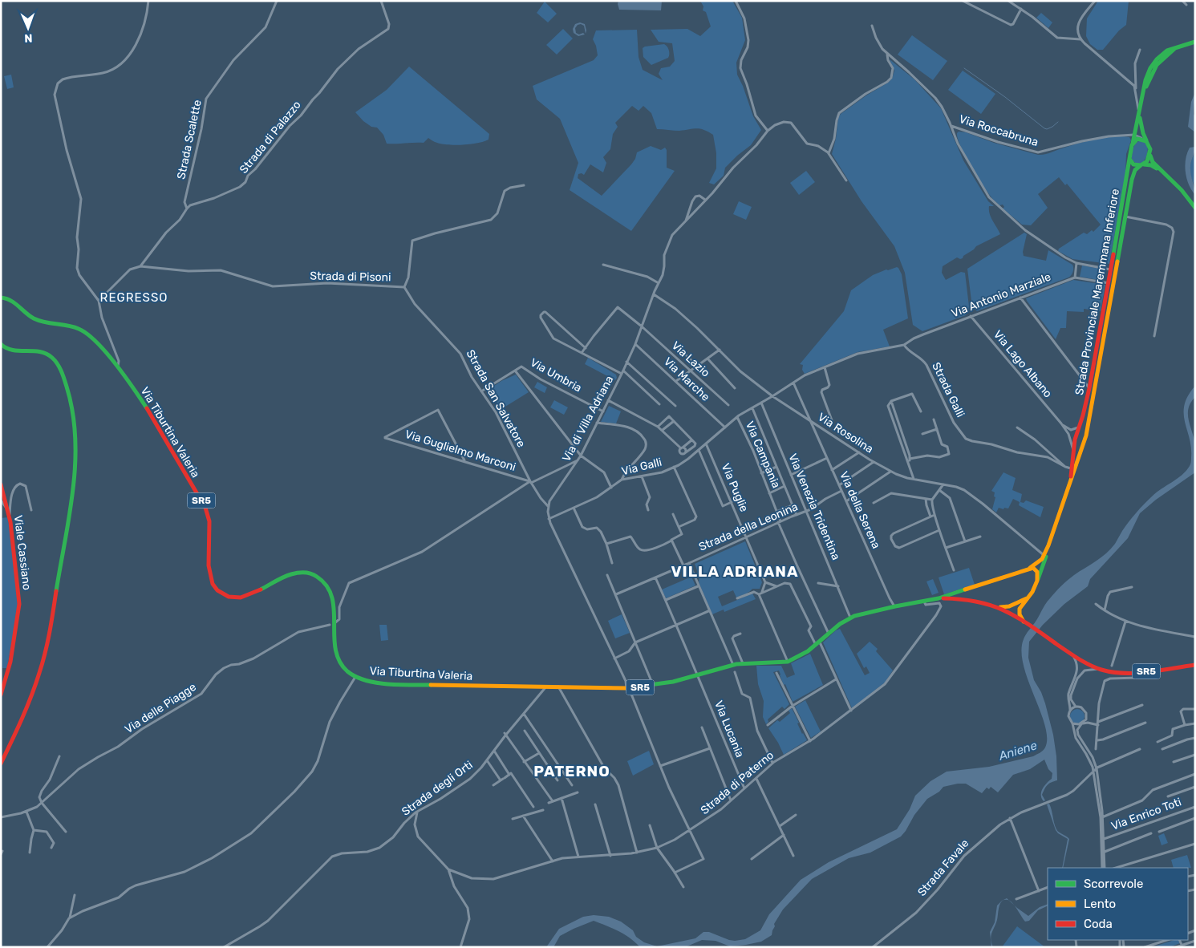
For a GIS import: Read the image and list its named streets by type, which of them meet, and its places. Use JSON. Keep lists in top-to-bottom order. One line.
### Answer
{"streets":{"main road":["Strada Provinciale Maremmana Inferiore","Via Tiburtina Valeria","SR5","Viale Cassiano"],"street":["Via Roccabruna","Strada di Palazzo","Strada Scalette","Strada di Pisoni","Via Antonio Marziale","Via Lazio","Via Lago Albano","Via Umbria","Via Marche","Strada Galli","Strada San Salvatore","Via di Villa Adriana","Via Rosolina","Via Guglielmo Marconi","Via Campania","Via Galli","Via Puglie","Via Venezia Tridentina","Via della Serena","Strada della Leonina","Via delle Piagge","Via Lucania","Strada di Paterno","Strada degli Orti","Via Enrico Toti","Strada Favale"]},"crossings":[["Strada di Palazzo","Strada Scalette"],["Strada di Palazzo","Strada di Pisoni"],["Strada di Pisoni","Strada San Salvatore"],["Strada Provinciale Maremmana Inferiore","Via Antonio Marziale"],["Strada Provinciale Maremmana Inferiore","Via Lago Albano"],["Strada Provinciale Maremmana Inferiore","Via Tiburtina Valeria"],["Strada Provinciale Maremmana Inferiore","Via Rosolina"],["Via Antonio Marziale","Via Lago Albano"],["Via Antonio Marziale","Strada Galli"],["Via Lazio","Via di Villa Adriana"],["Via Umbria","Via di Villa Adriana"],["Via Marche","Via di Villa Adriana"],["Via Marche","Via Galli"],["Strada San Salvatore","Via di Villa Adriana"],["Strada San Salvatore","Via Guglielmo Marconi"],["Via di Villa Adriana","Via Rosolina"],["Via Tiburtina Valeria","Via Campania"],["Via Tiburtina Valeria","Via Venezia Tridentina"],["Via Tiburtina Valeria","Via della Serena"],["Via Tiburtina Valeria","Via delle Piagge"],["Via Tiburtina Valeria","Via Lucania"],["Via Tiburtina Valeria","Strada di Paterno"],["Via Tiburtina Valeria","Strada degli Orti"],["Via Rosolina","Via Galli"],["Via Rosolina","Via della Serena"],["Via Campania","Via Galli"],["Via Campania","Strada della Leonina"],["Via Galli","Via Puglie"],["Via Galli","Via Venezia Tridentina"],["Via Puglie","Strada della Leonina"],["Via Venezia Tridentina","Strada della Leonina"],["Via della Serena","Strada della Leonina"],["Strada della Leonina","Via Lucania"],["Via Lucania","Strada di Paterno"]],"districts":["REGRESSO","VILLA ADRIANA","PATERNO"],"water":["Aniene"],"legend":["Scorrevole","Lento","Coda"],"north":"bottom"}
